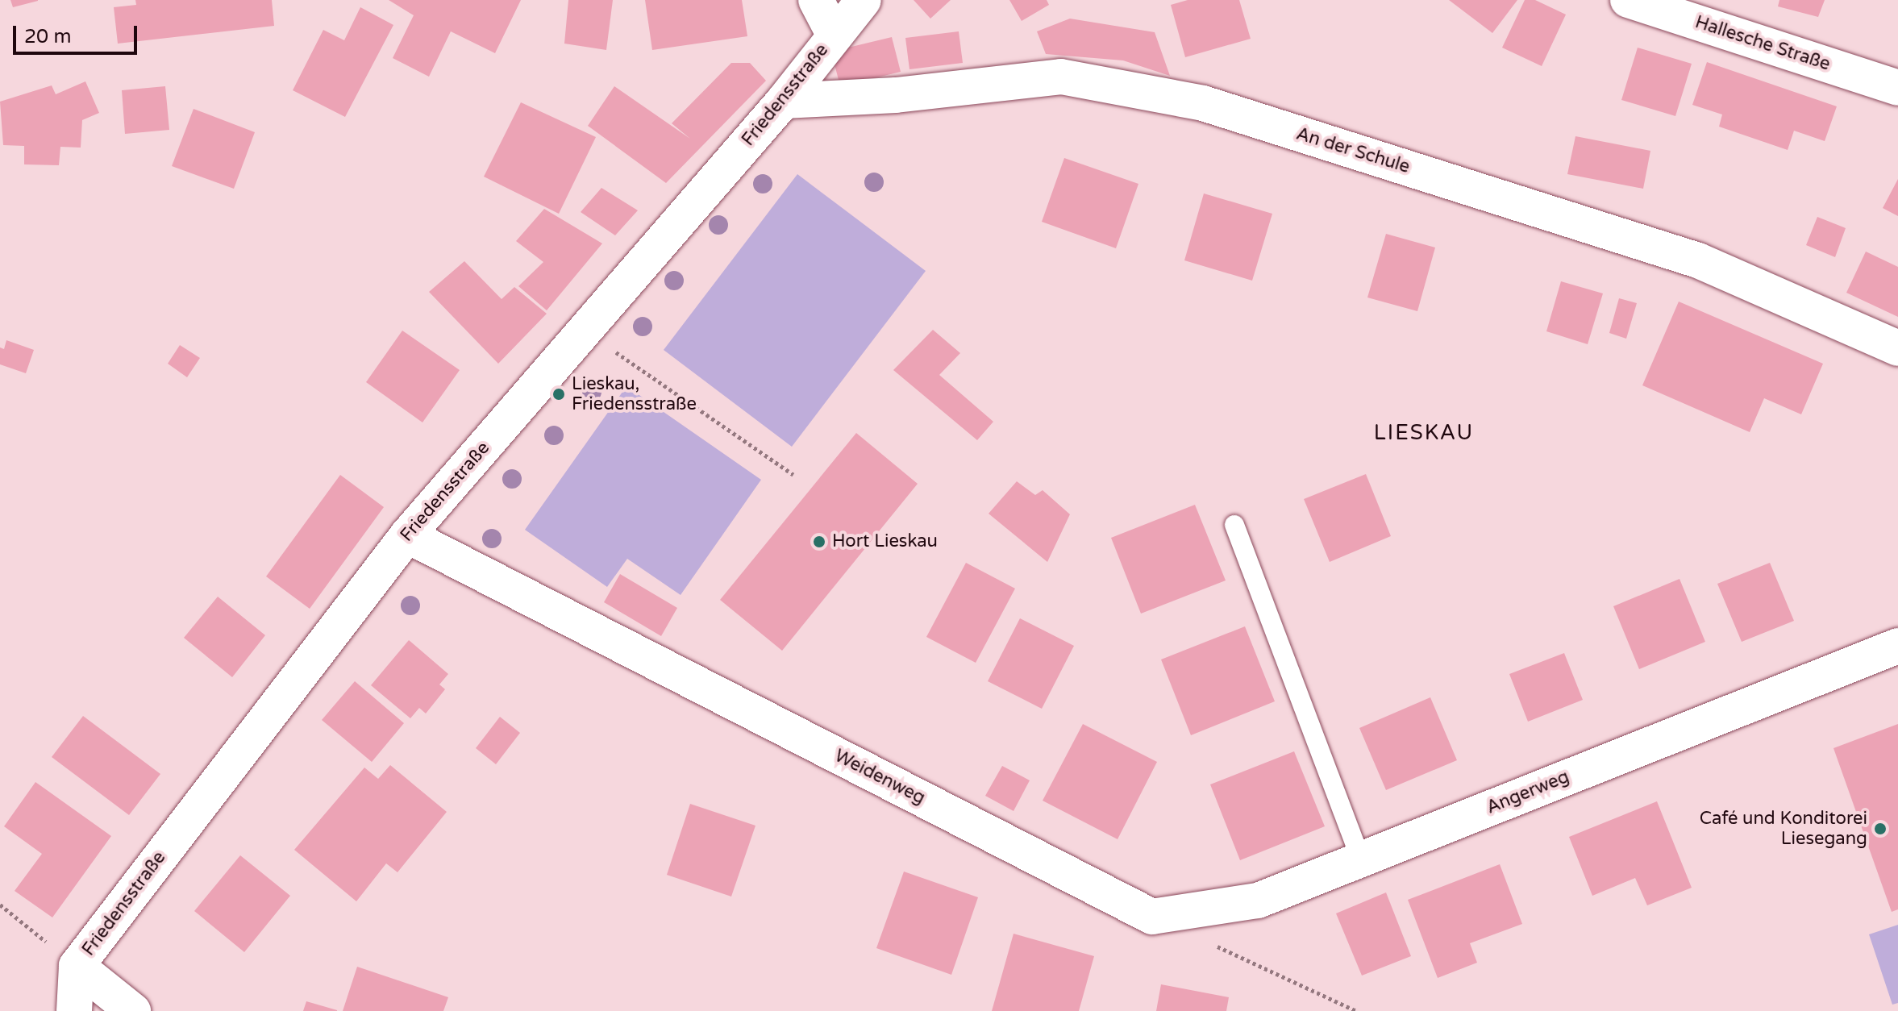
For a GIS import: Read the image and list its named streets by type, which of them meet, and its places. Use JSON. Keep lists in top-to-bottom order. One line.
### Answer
{"streets":{"street":["Hallesche Straße","Friedensstraße","An der Schule","Weidenweg","Angerweg"]},"crossings":[["Friedensstraße","An der Schule"],["Friedensstraße","Weidenweg"],["Weidenweg","Angerweg"]],"districts":["LIESKAU"],"places":["Lieskau, Friedensstraße","Hort Lieskau","Café und Konditorei Liesegang"],"scale_bar":"20 m"}
